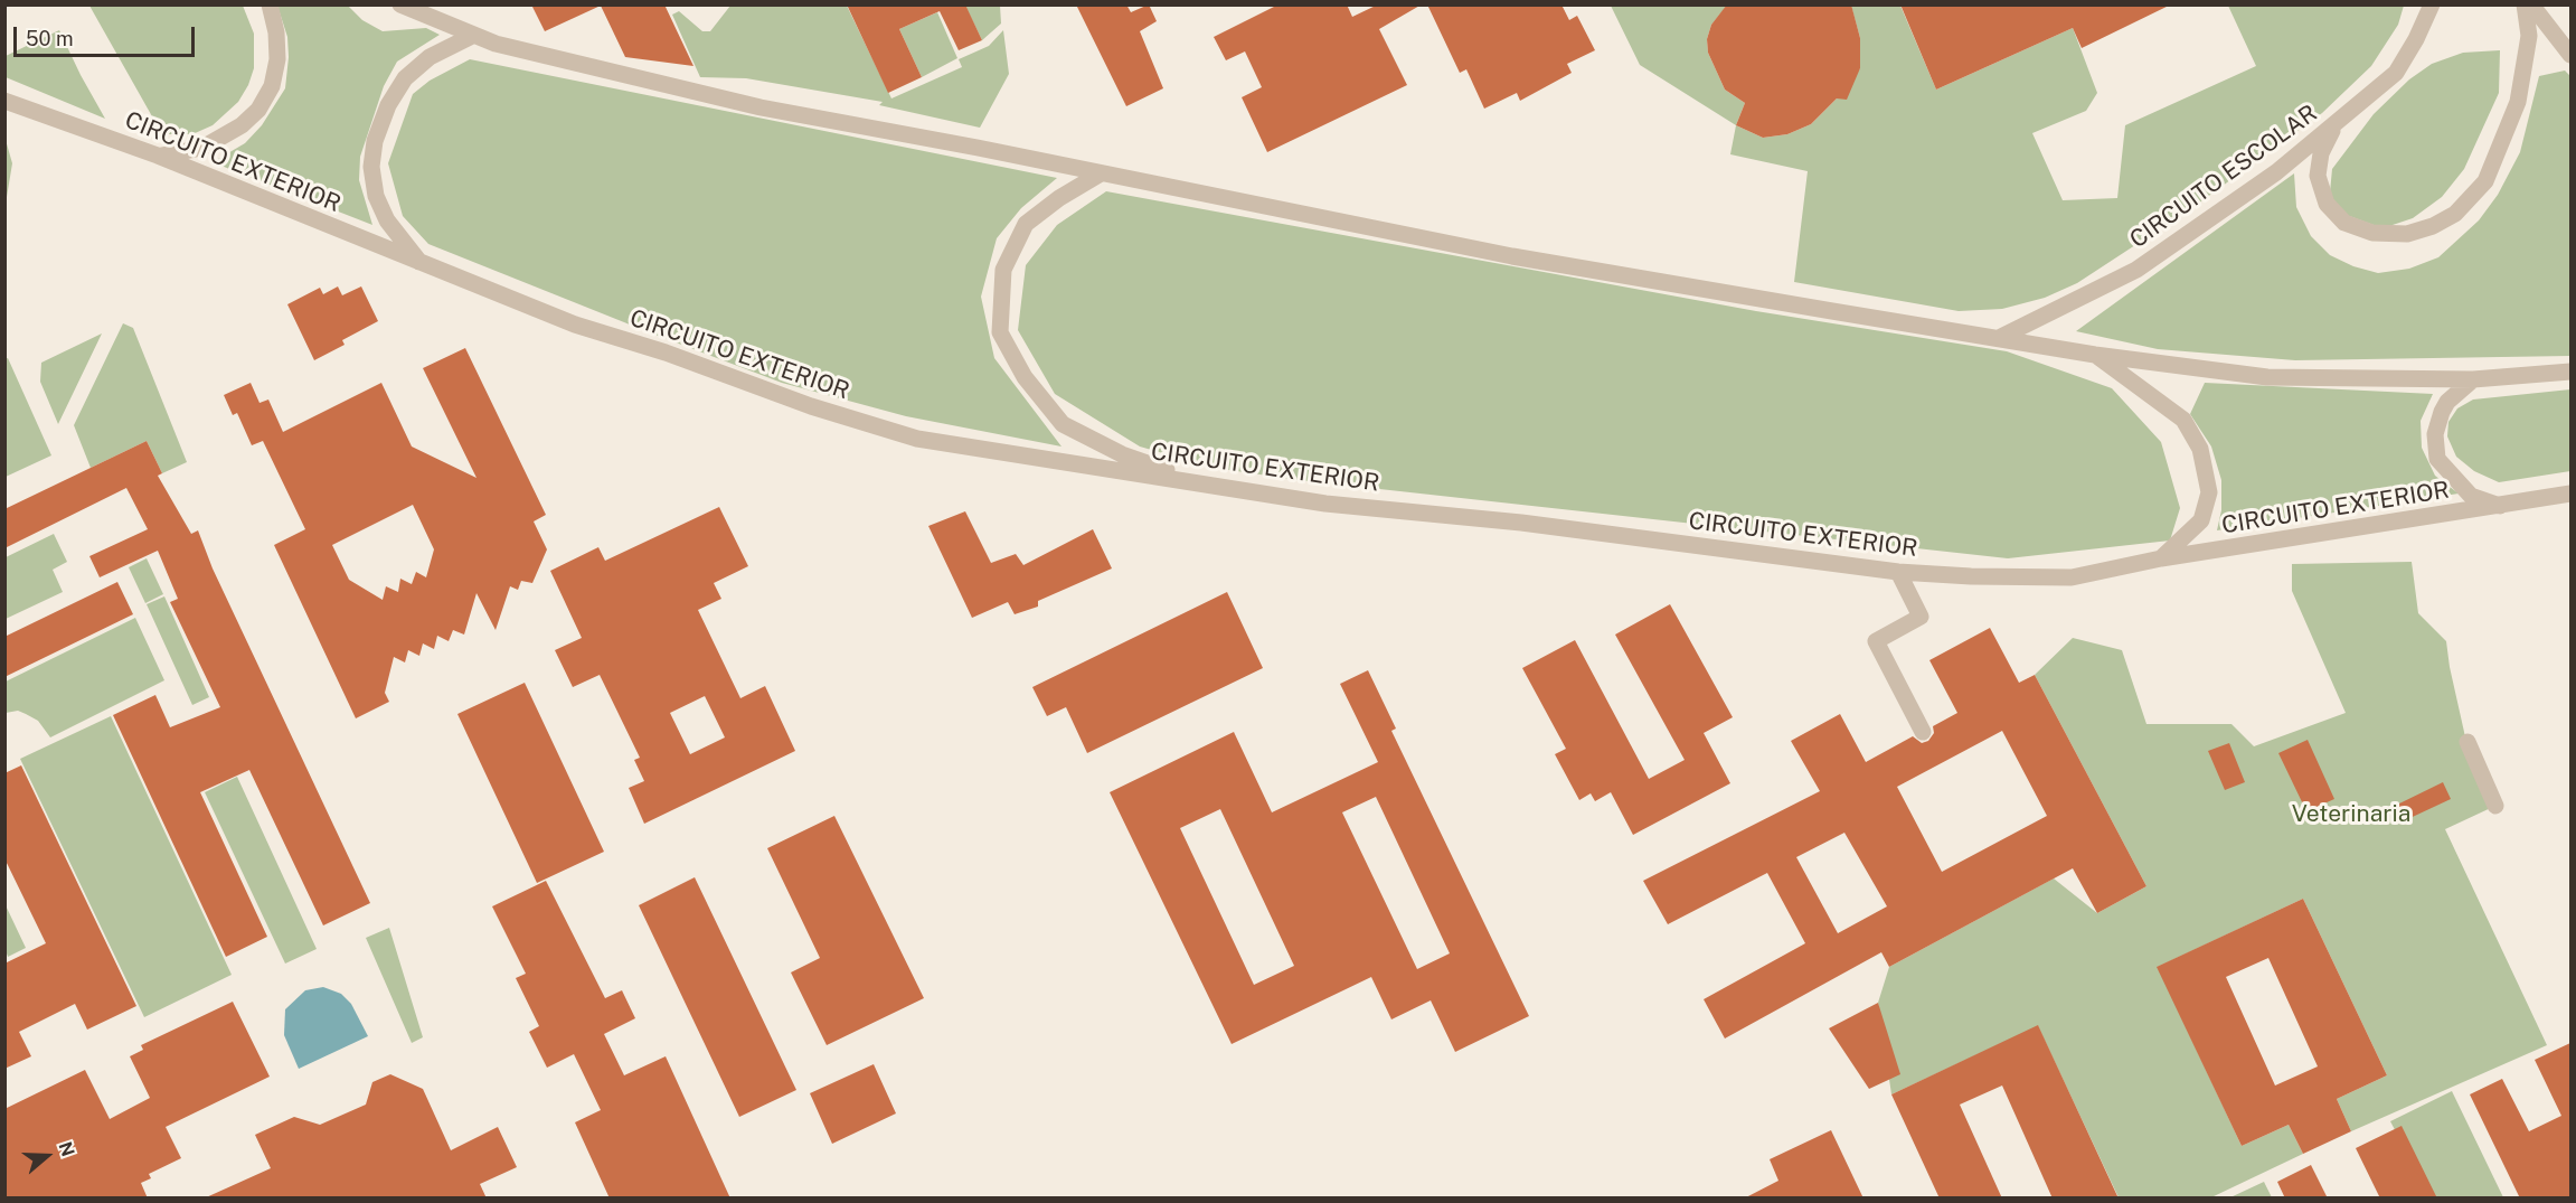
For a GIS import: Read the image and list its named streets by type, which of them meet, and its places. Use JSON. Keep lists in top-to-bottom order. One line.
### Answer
{"streets":{"street":["CIRCUITO EXTERIOR","CIRCUITO ESCOLAR"]},"parks":["Veterinaria"],"scale_bar":"50 m","north":"right"}
